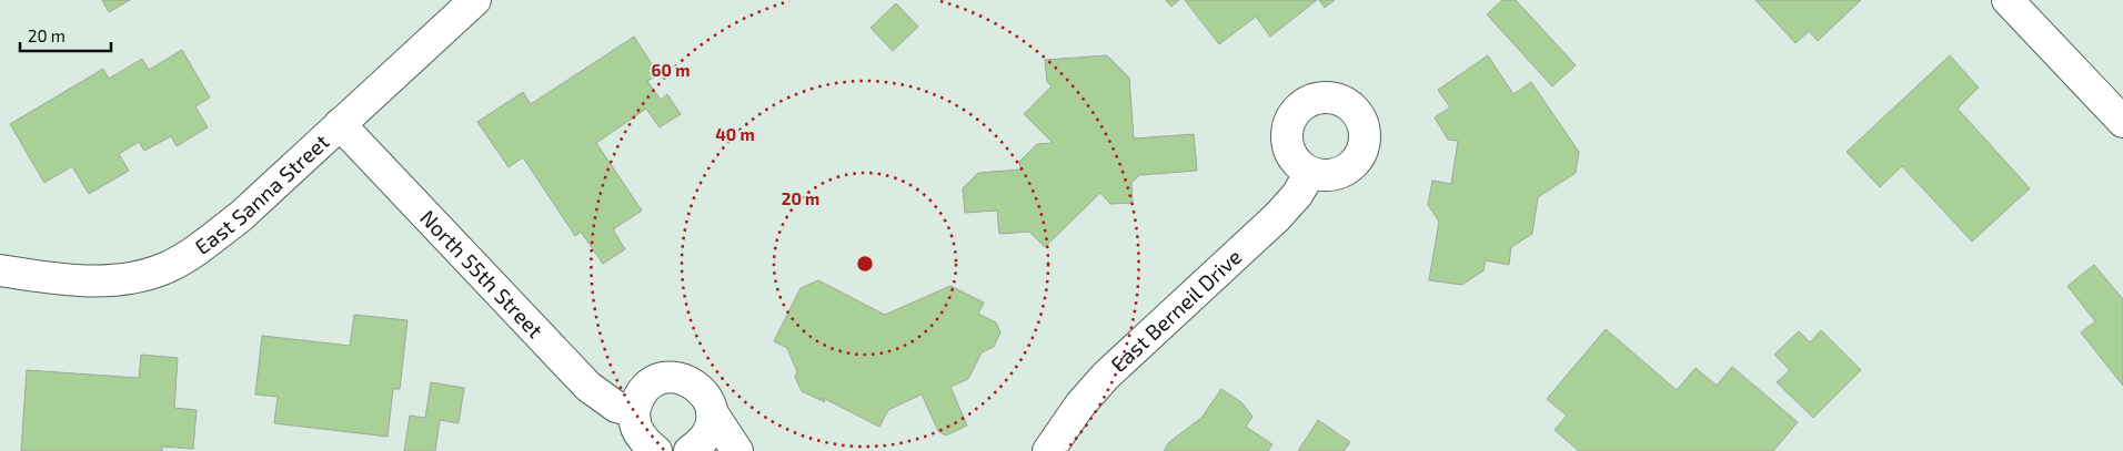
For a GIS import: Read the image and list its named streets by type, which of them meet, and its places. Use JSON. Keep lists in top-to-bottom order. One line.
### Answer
{"streets":{"street":["East Sanna Street","North 55th Street","East Berneil Drive"]},"crossings":[["East Sanna Street","North 55th Street"]],"scale_bar":"20 m","rings":["60 m","40 m","20 m"]}
